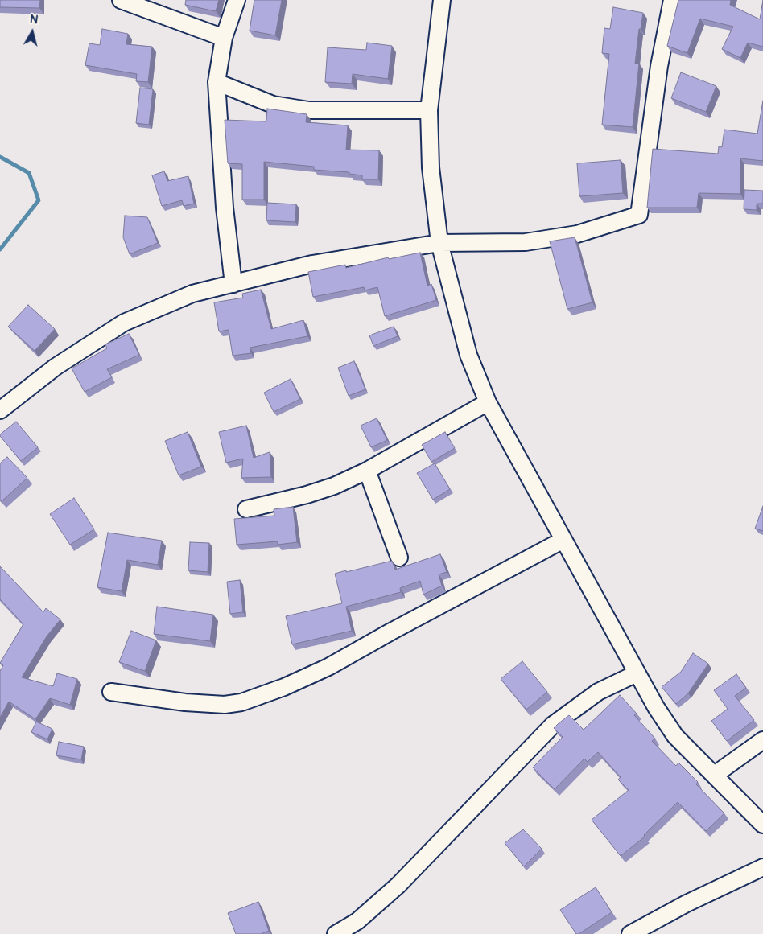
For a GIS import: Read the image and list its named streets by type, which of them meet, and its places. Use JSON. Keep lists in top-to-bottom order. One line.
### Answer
{"north":"top"}
